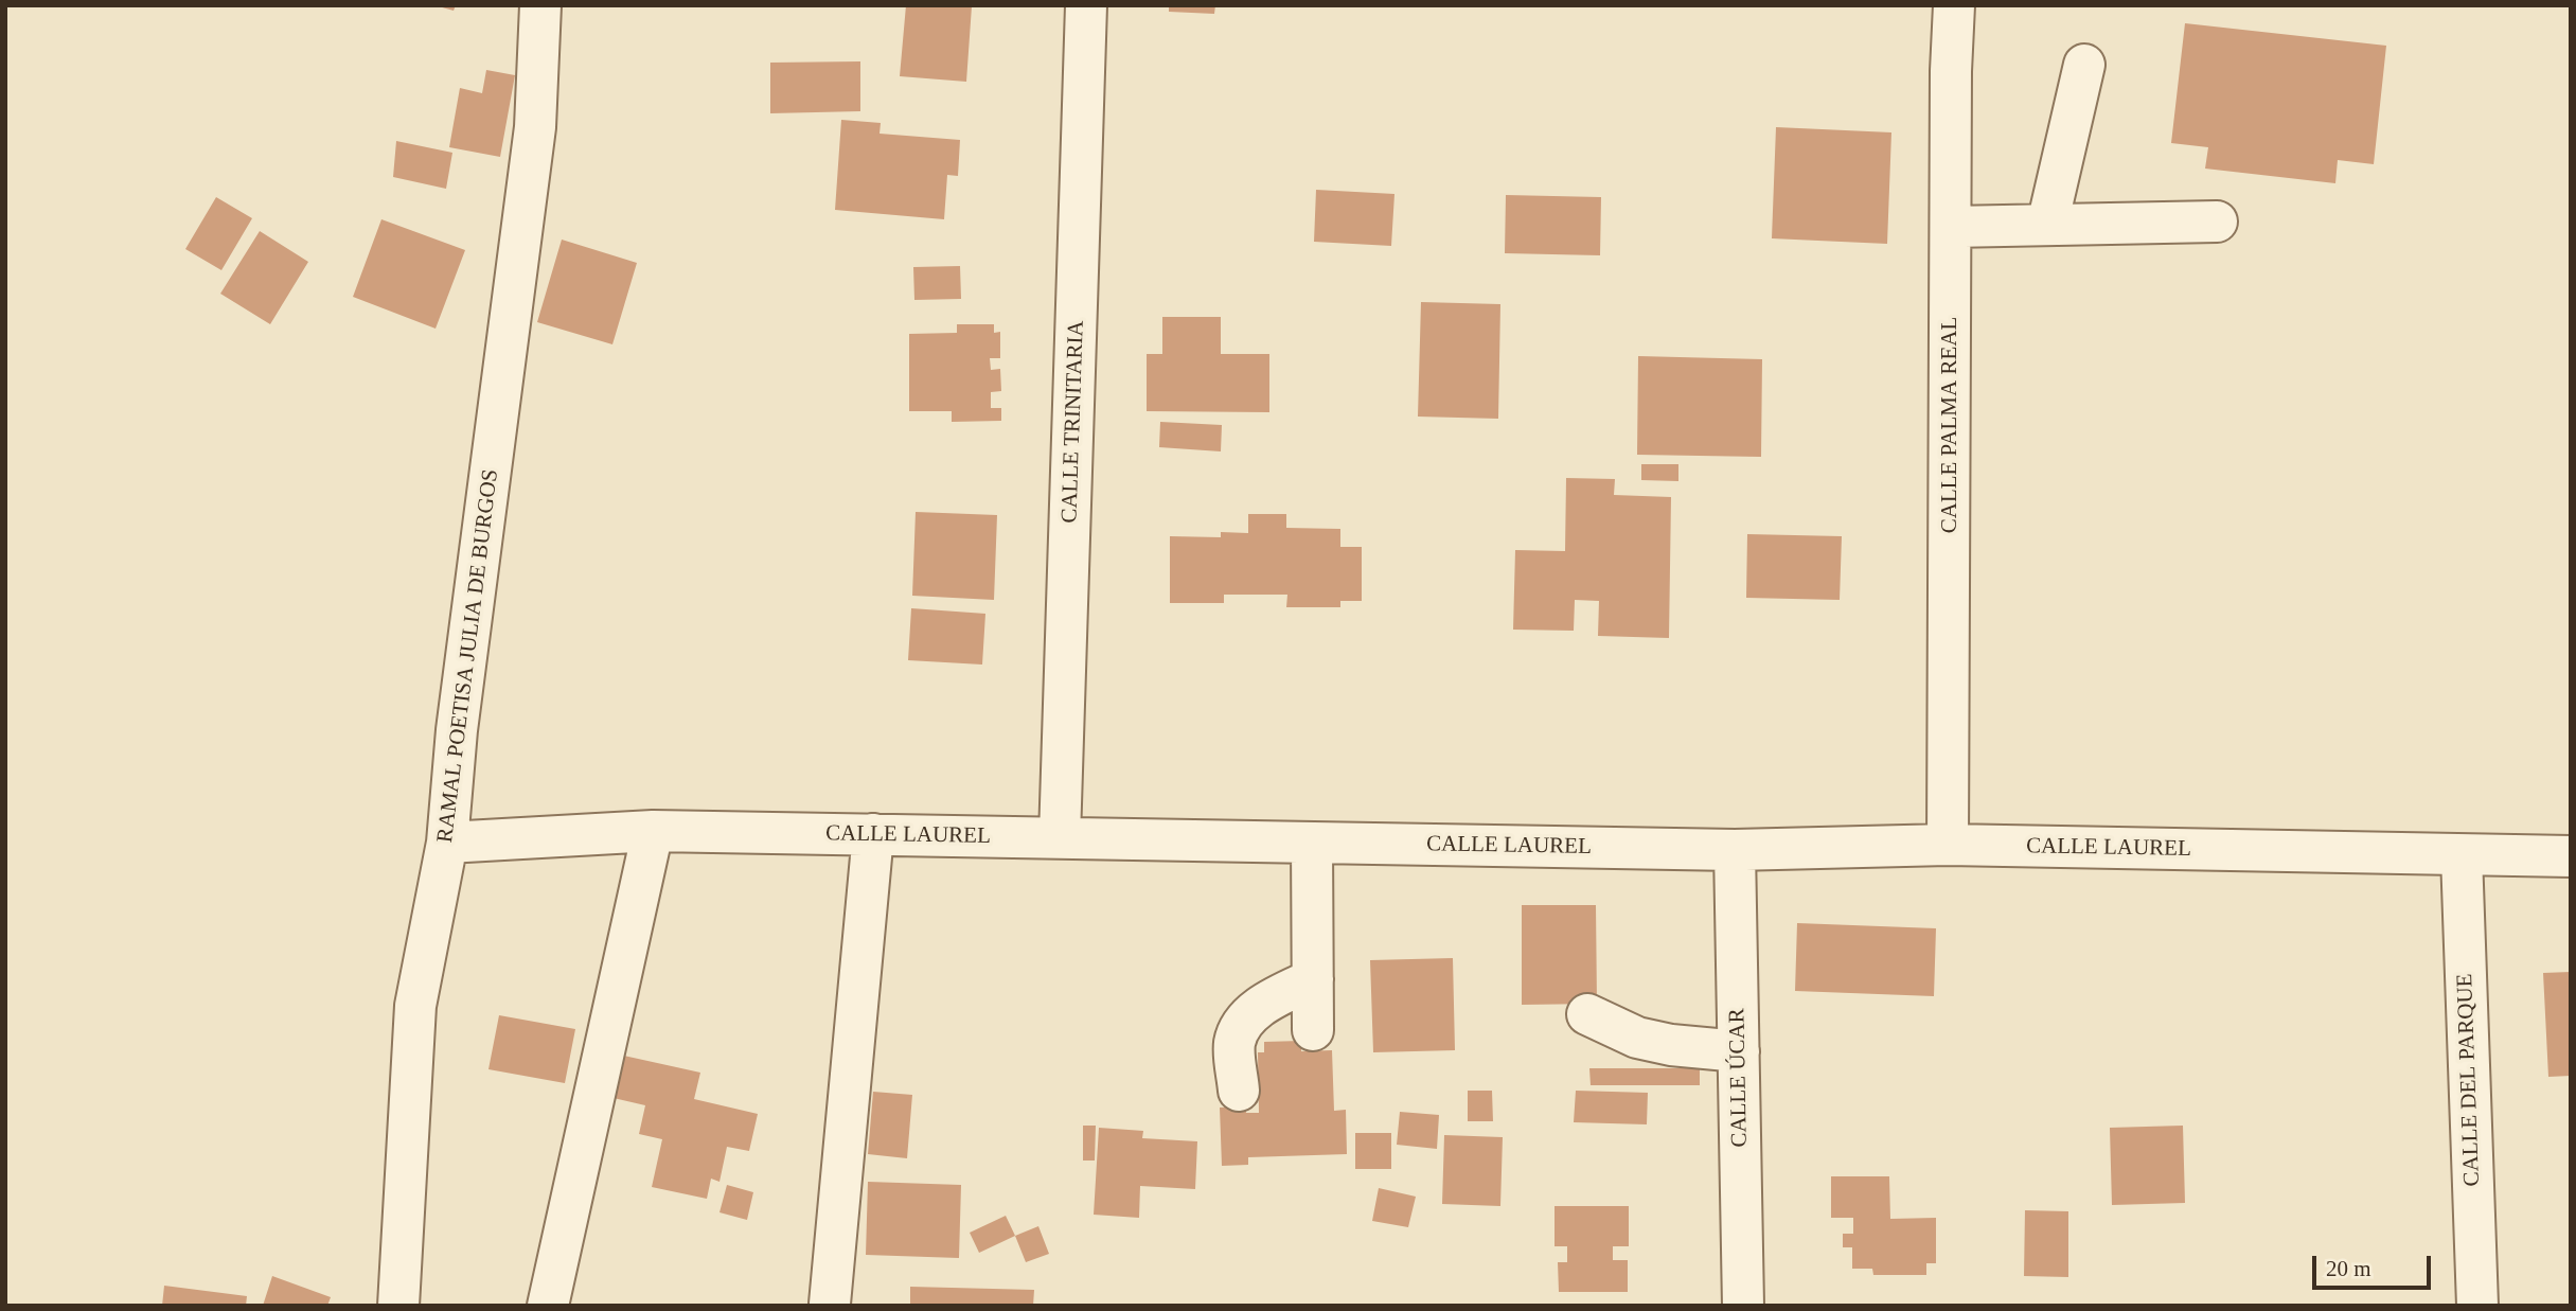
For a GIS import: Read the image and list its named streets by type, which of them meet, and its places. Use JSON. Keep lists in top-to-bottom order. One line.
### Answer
{"streets":{"street":["CALLE TRINITARIA","CALLE PALMA REAL","RAMAL POETISA JULIA DE BURGOS","CALLE LAUREL","CALLE ÚCAR","CALLE DEL PARQUE"]},"crossings":[["CALLE TRINITARIA","CALLE LAUREL"],["CALLE PALMA REAL","CALLE LAUREL"],["RAMAL POETISA JULIA DE BURGOS","CALLE LAUREL"],["CALLE LAUREL","CALLE ÚCAR"],["CALLE LAUREL","CALLE DEL PARQUE"]],"scale_bar":"20 m"}
